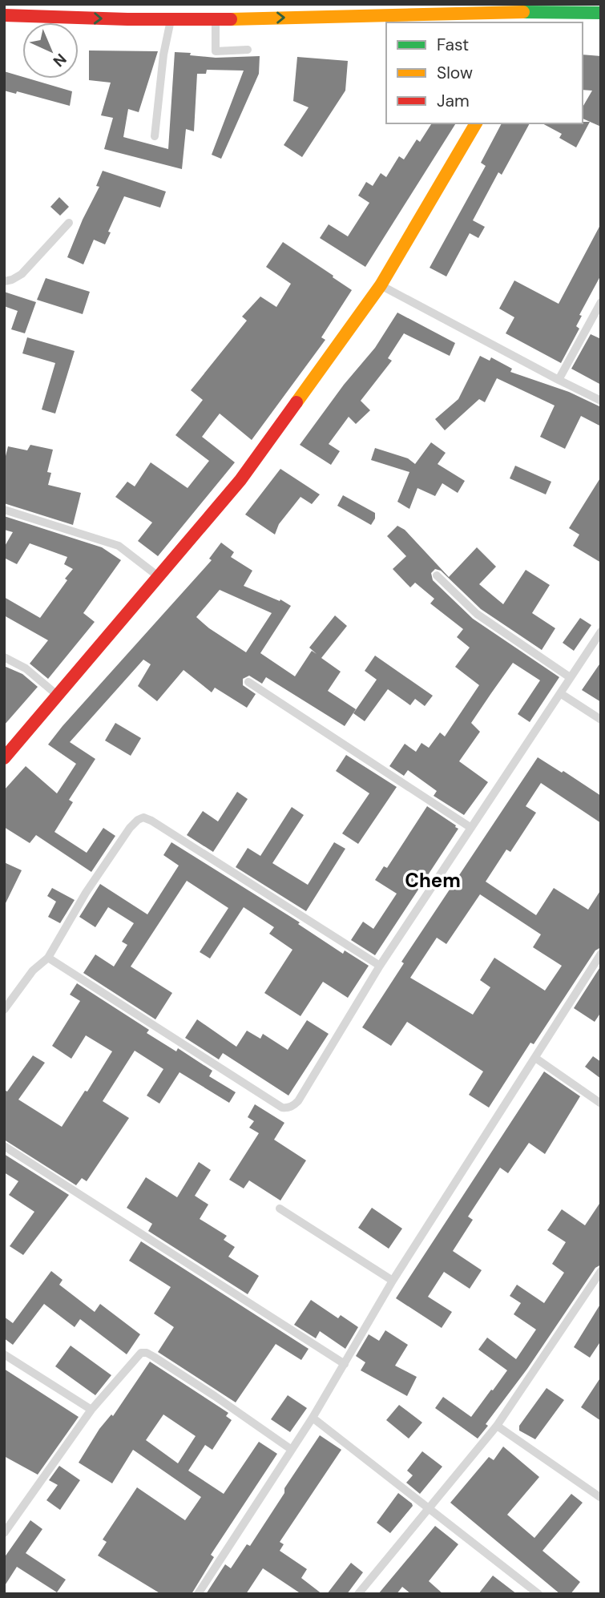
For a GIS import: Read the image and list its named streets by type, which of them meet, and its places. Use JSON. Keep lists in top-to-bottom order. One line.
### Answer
{"districts":["Chem"],"legend":["Fast","Slow","Jam"],"north":"bottom right"}
